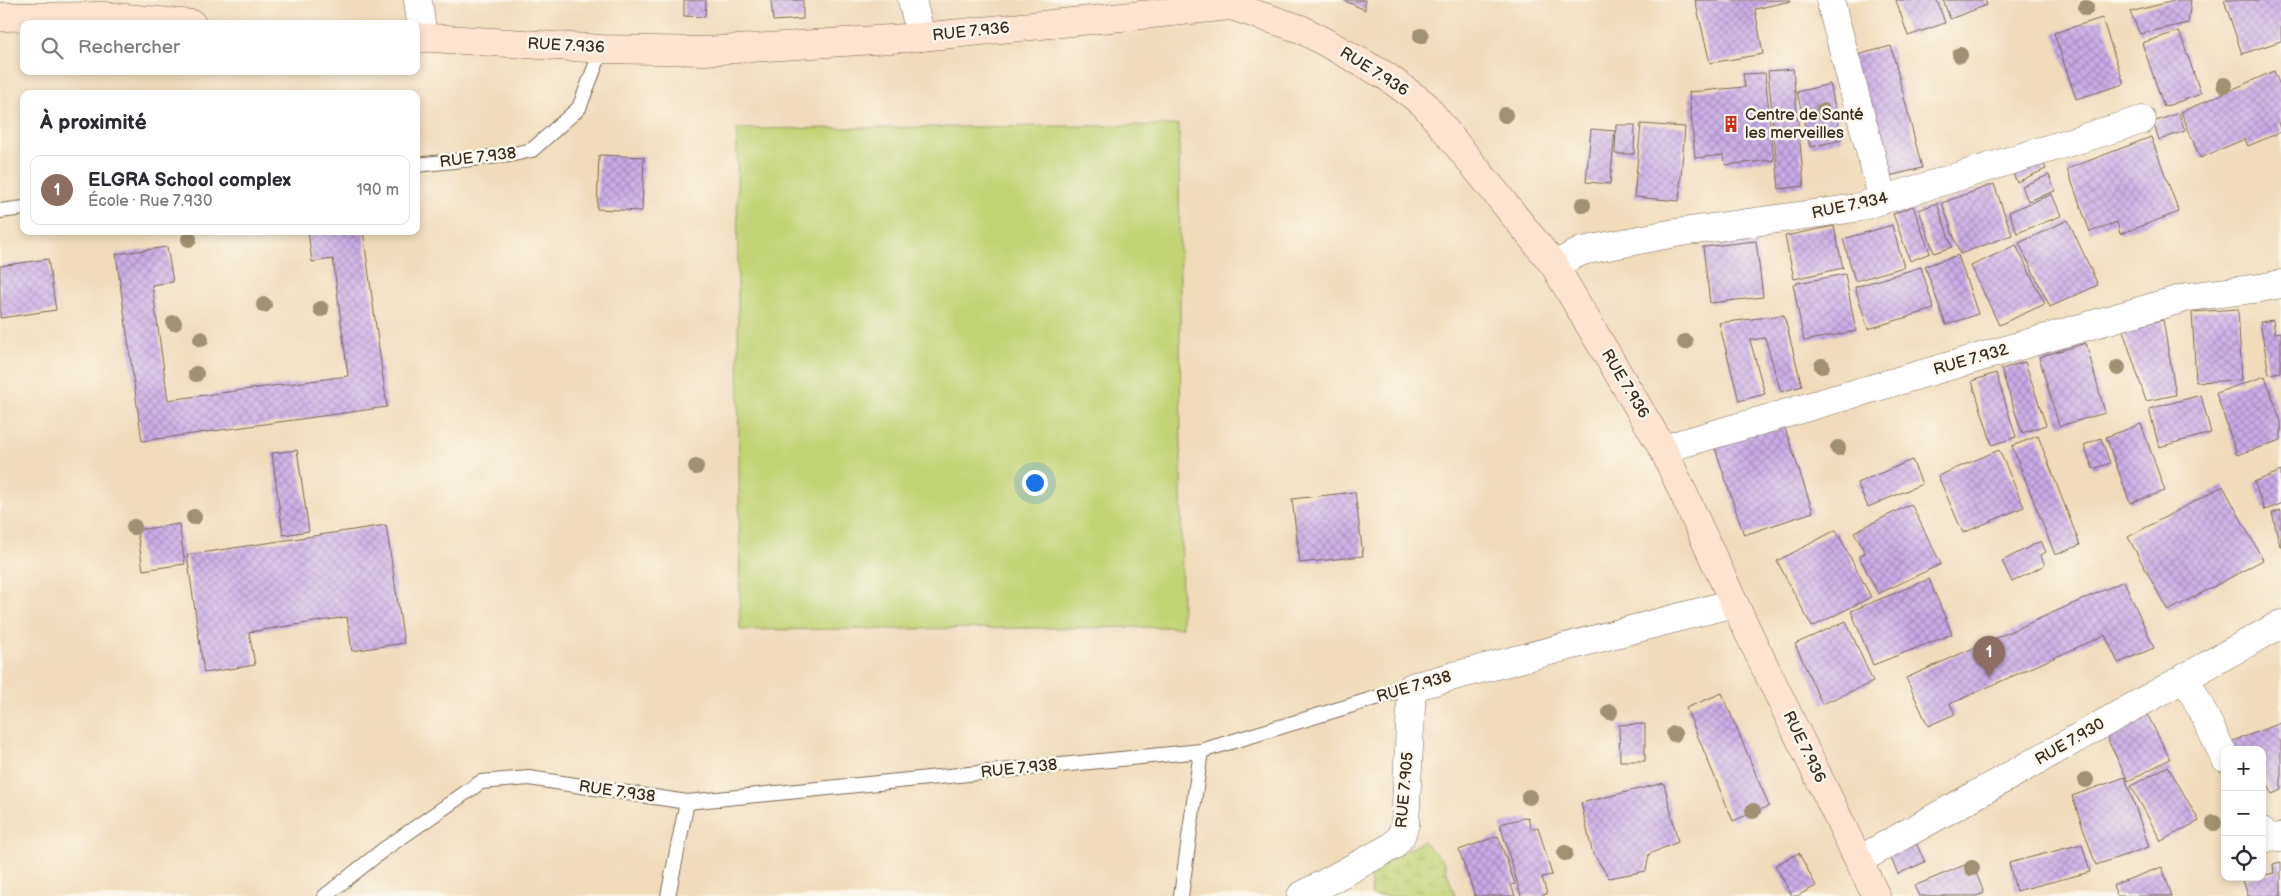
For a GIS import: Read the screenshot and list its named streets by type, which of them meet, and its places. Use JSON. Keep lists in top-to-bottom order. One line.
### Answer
{"streets":{"street":["RUE 7.936","RUE 7.938","RUE 7.934","RUE 7.932","RUE 7.930","RUE 7.905"]},"crossings":[["RUE 7.936","RUE 7.938"],["RUE 7.936","RUE 7.934"],["RUE 7.936","RUE 7.932"],["RUE 7.936","RUE 7.930"],["RUE 7.938","RUE 7.905"]],"places":{"building":["Centre de Santé les merveilles"]},"page":{"search":"Rechercher","heading":"À proximité","list":[{"mark":"1","name":"ELGRA School complex","note":"École · Rue 7.930","value":"190 m"}],"pins":"1","map_buttons":["+","−"]}}
